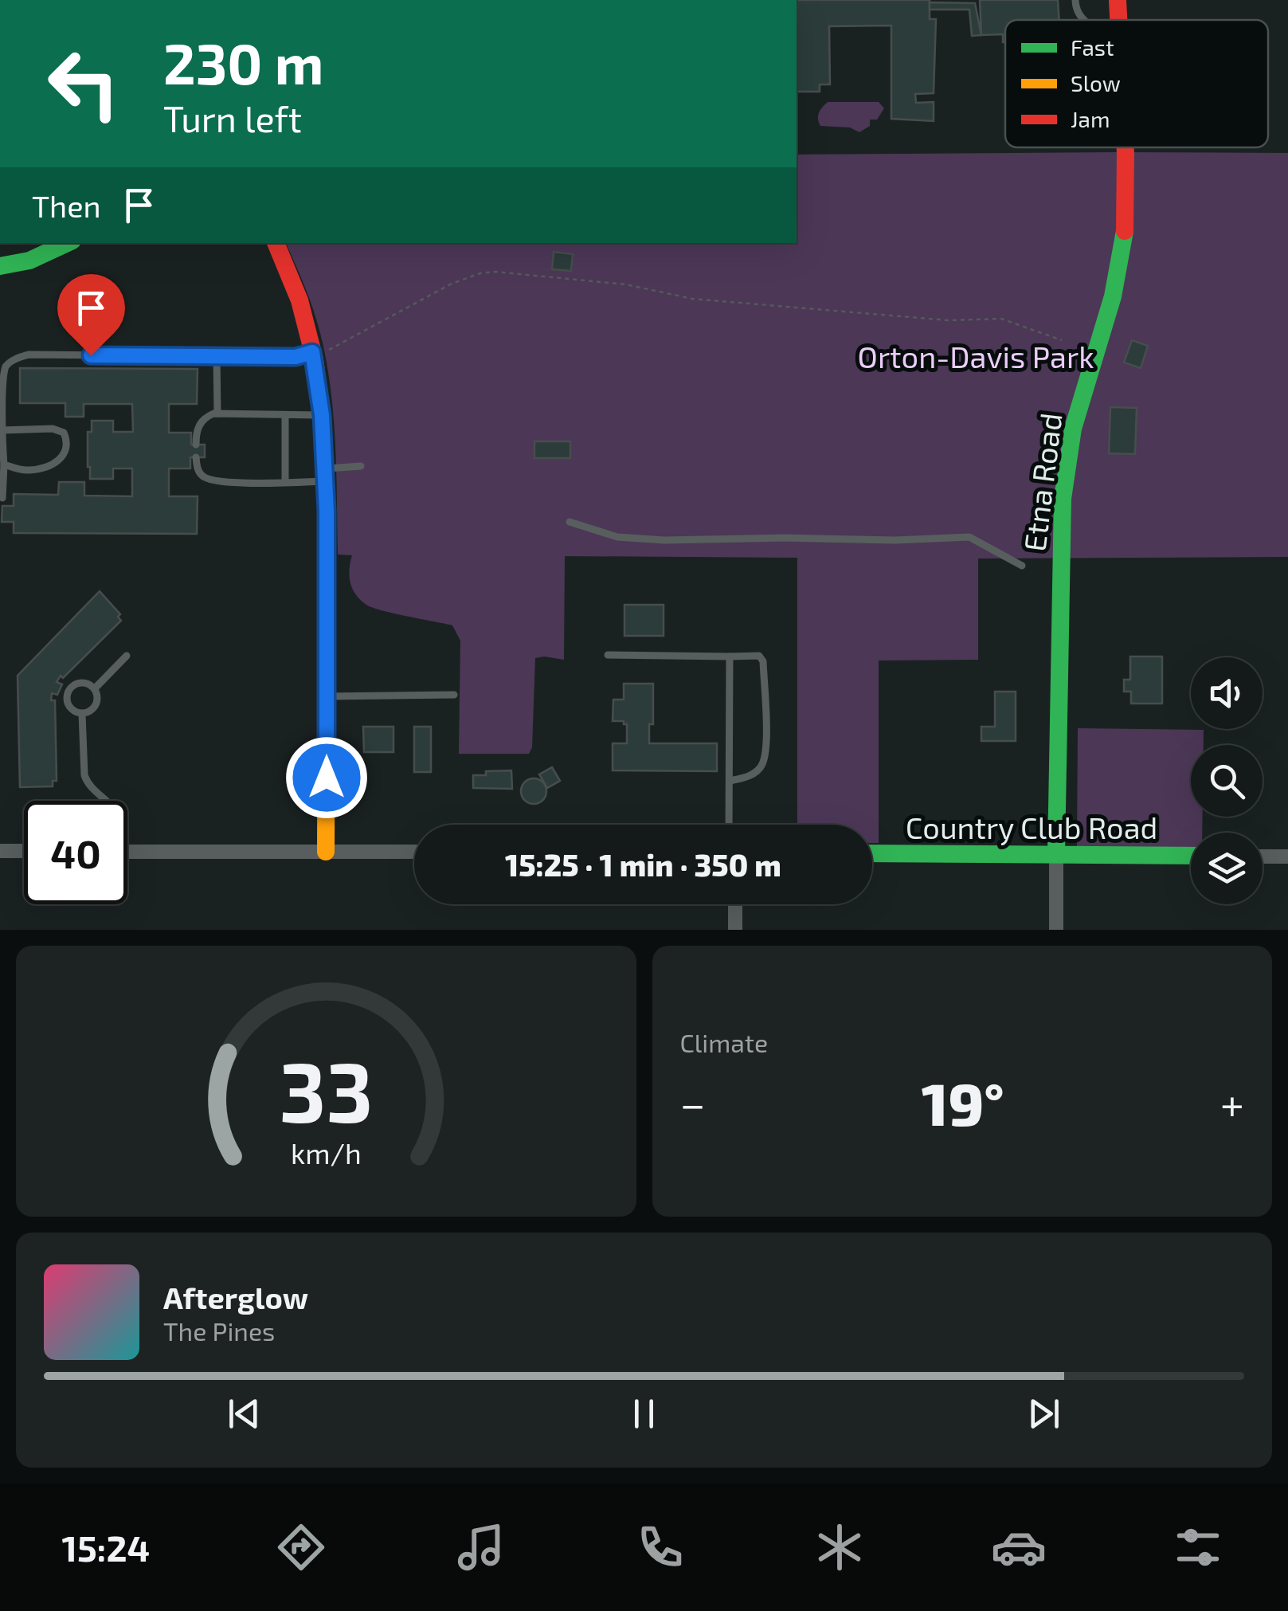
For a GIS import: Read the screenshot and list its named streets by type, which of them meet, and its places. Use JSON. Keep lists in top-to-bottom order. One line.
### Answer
{"streets":{"street":["Etna Road","Country Club Road"]},"crossings":[["Etna Road","Country Club Road"]],"parks":["Orton-Davis Park"],"legend":["Fast","Slow","Jam"],"page":{"turn":["230 m","Turn left"],"then":"Then","limit":"40","trip":"15:25 · 1 min · 350 m","tile":"Climate","heat":["−","19°","+"],"song":["Afterglow","The Pines"],"tabs":"15:24","gauge":["33","km/h"]}}
